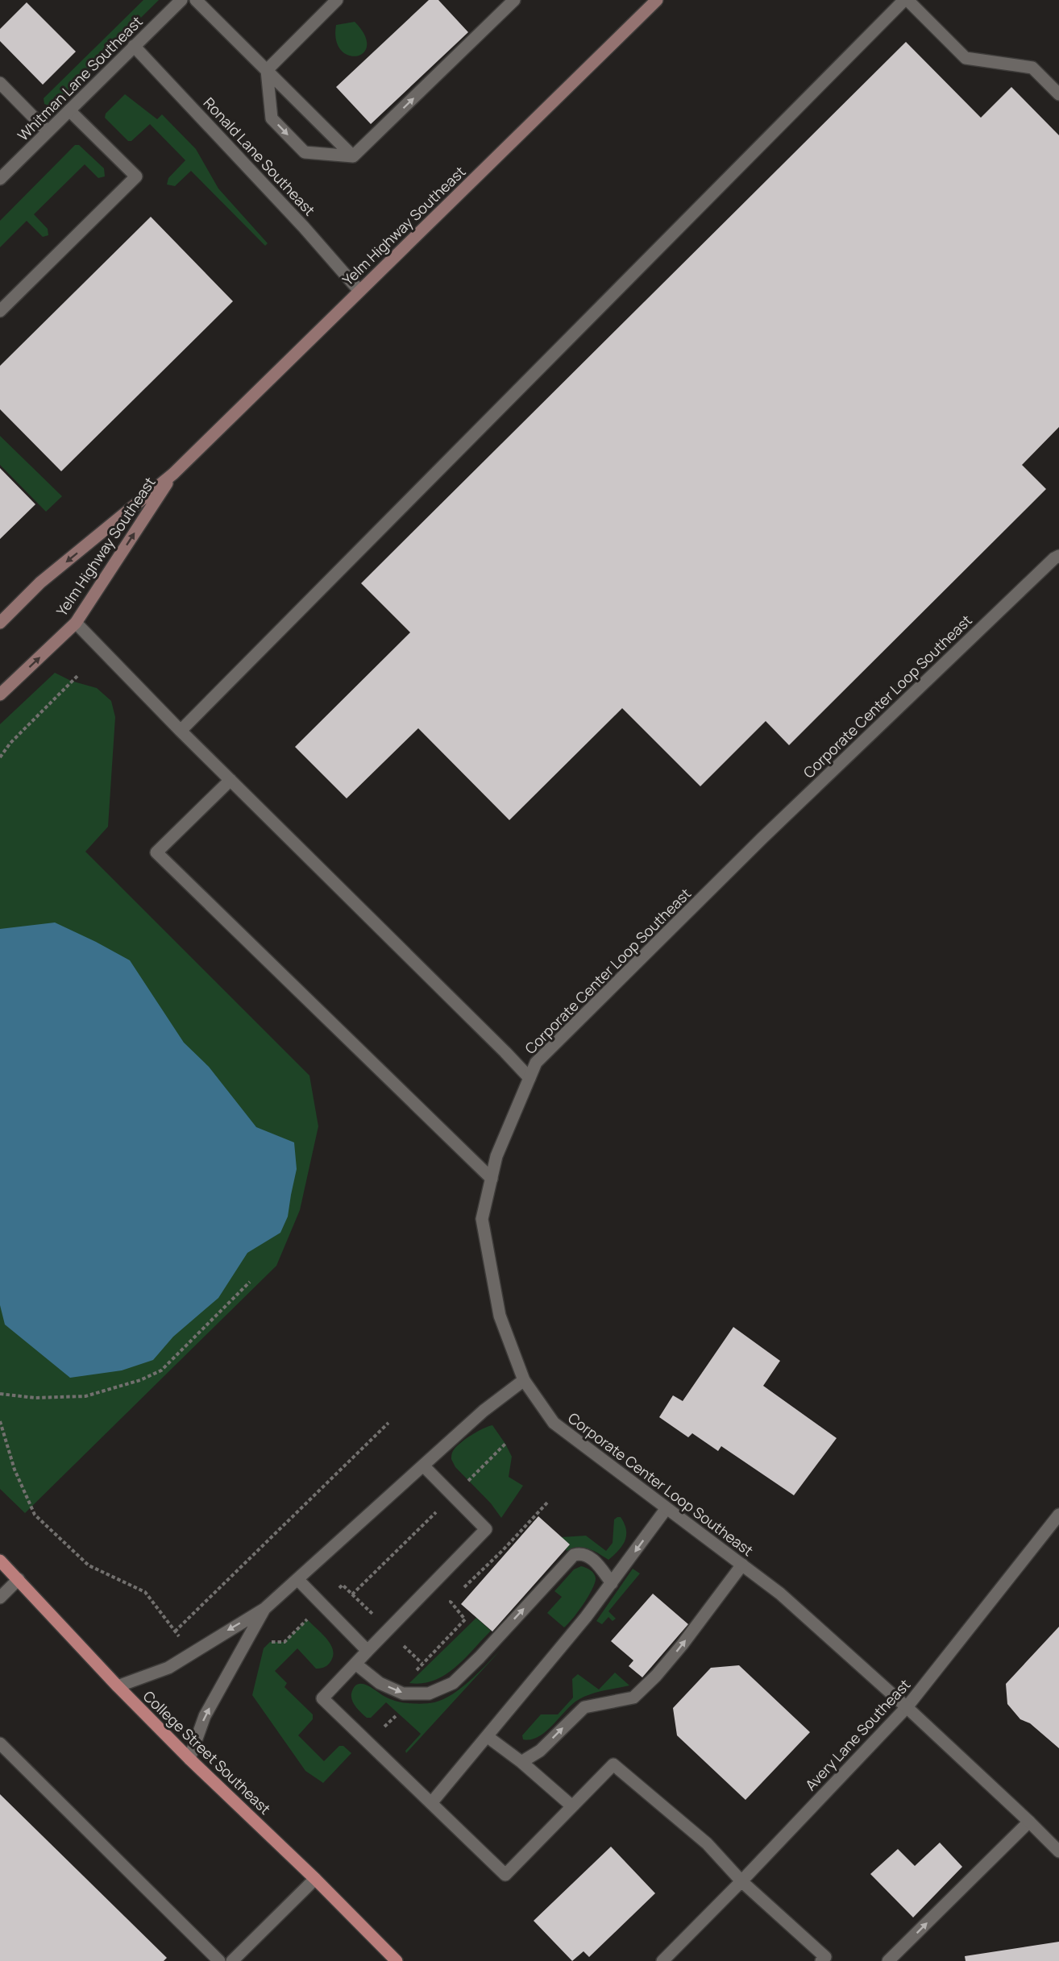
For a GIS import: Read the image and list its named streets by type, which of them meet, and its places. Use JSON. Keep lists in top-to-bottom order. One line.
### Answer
{"streets":{"main road":["Yelm Highway Southeast","College Street Southeast"],"street":["Whitman Lane Southeast","Ronald Lane Southeast","Corporate Center Loop Southeast","Avery Lane Southeast"]},"crossings":[["Whitman Lane Southeast","Ronald Lane Southeast"],["Ronald Lane Southeast","Yelm Highway Southeast"],["Corporate Center Loop Southeast","Avery Lane Southeast"]]}
